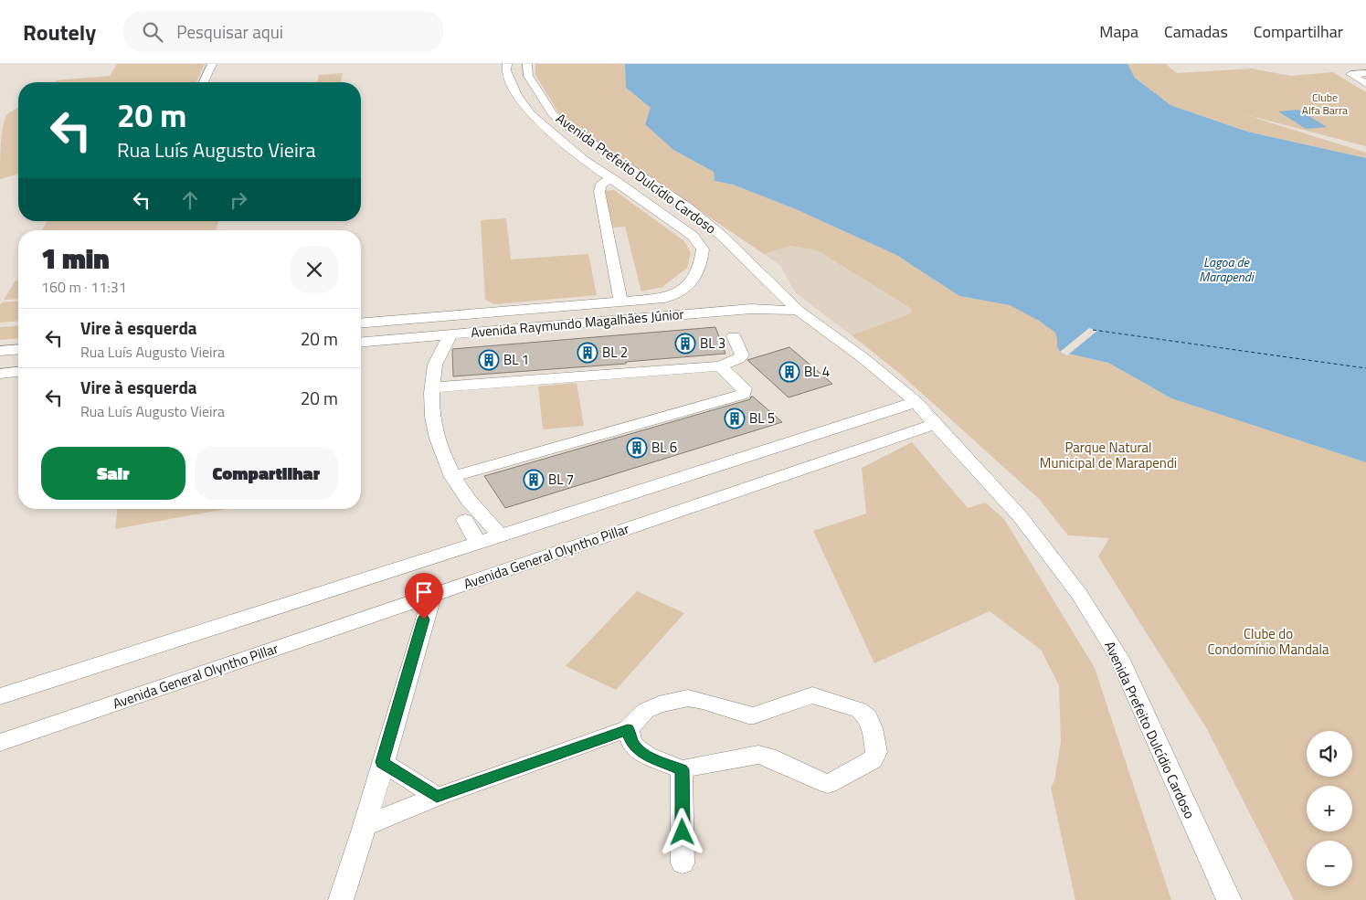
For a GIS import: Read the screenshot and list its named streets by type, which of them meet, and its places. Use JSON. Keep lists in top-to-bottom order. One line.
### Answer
{"streets":{"street":["Avenida Prefeito Dulcídio Cardoso","Avenida Raymundo Magalhães Júnior","Avenida General Olyntho Pillar"]},"crossings":[["Avenida Prefeito Dulcídio Cardoso","Avenida Raymundo Magalhães Júnior"],["Avenida Prefeito Dulcídio Cardoso","Avenida General Olyntho Pillar"]],"water":["Lagoa de Marapendi"],"parks":["Clube Alfa Barra","Parque Natural Municipal de Marapendi","Clube do Condomínio Mandala"],"places":{"building":["BL 3","BL 2","BL 1","BL 4","BL 5","BL 6","BL 7"]},"page":{"header":"Routely","search":"Pesquisar aqui","nav":["Mapa","Camadas","Compartilhar"],"turn":["20 m","Rua Luís Augusto Vieira"],"heading":["1 min","160 m · 11:31"],"list":[{"name":"Vire à esquerda","note":"Rua Luís Augusto Vieira","value":"20 m"},{"name":"Vire à esquerda","note":"Rua Luís Augusto Vieira","value":"20 m"}],"buttons":["Sair","Compartilhar"],"map_buttons":["+","−"]}}
